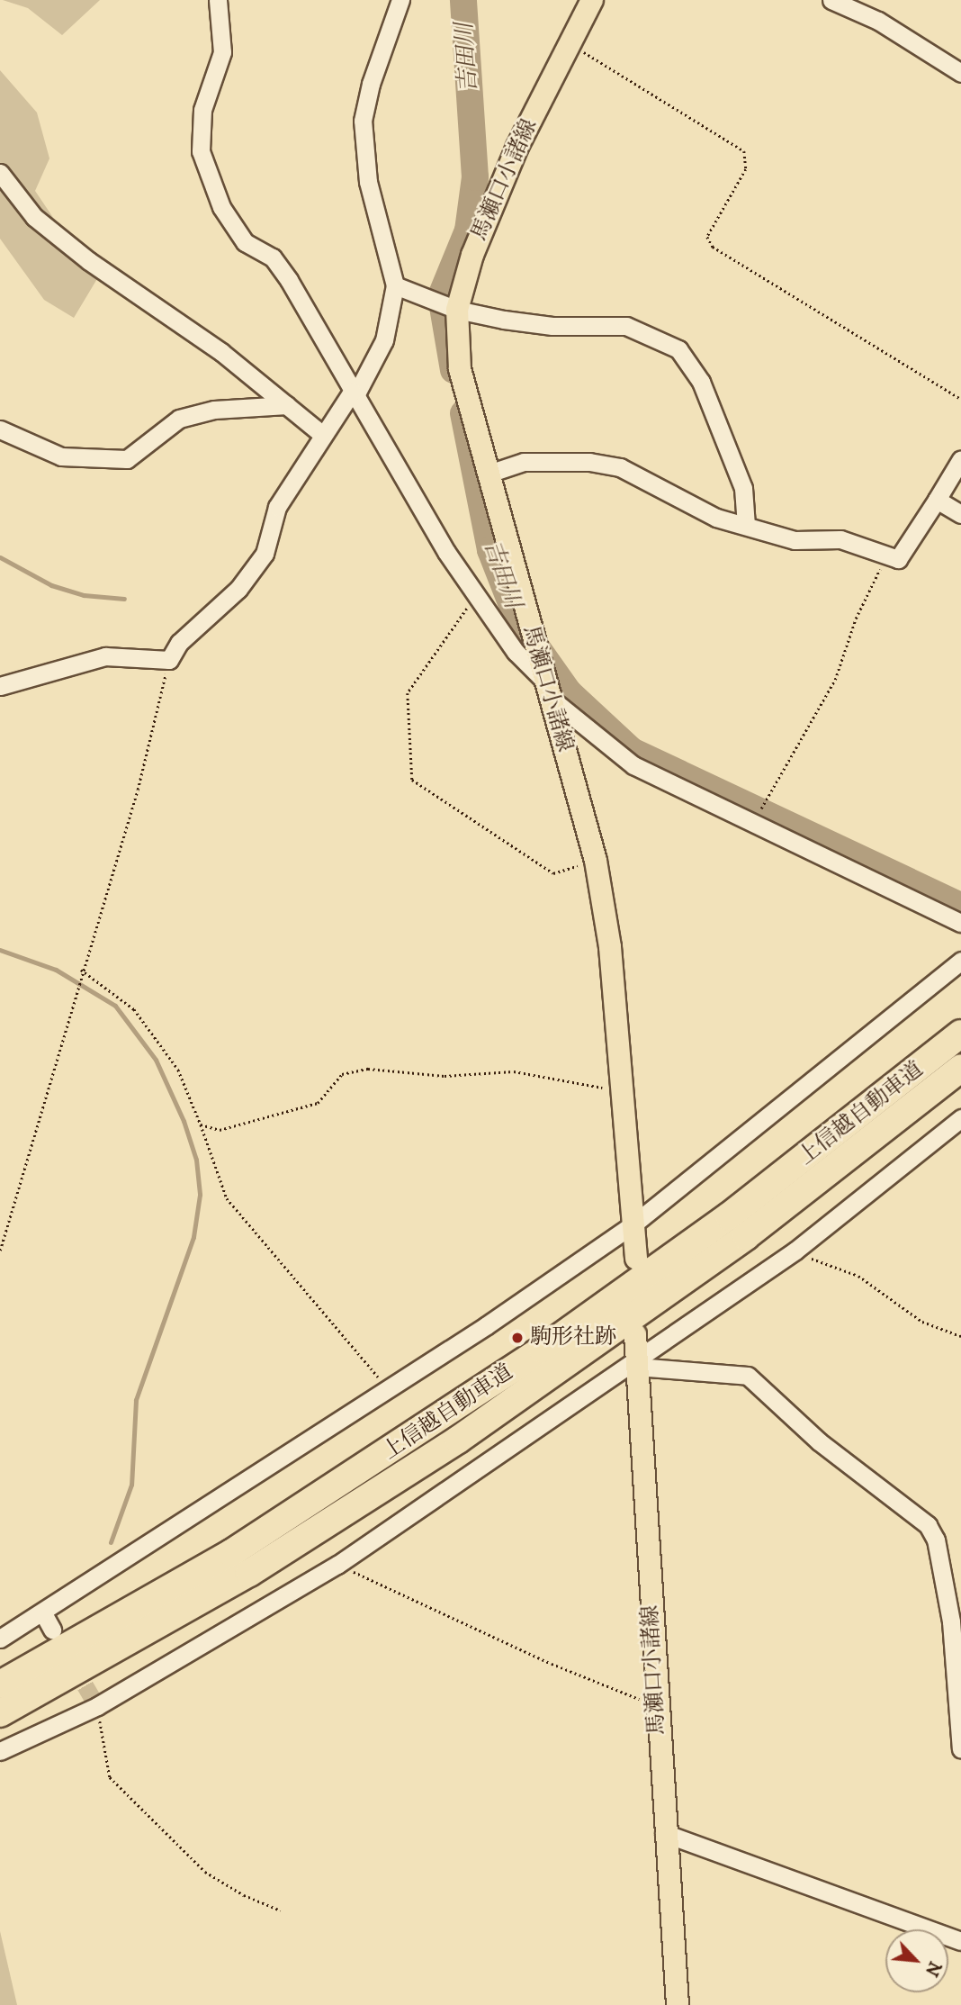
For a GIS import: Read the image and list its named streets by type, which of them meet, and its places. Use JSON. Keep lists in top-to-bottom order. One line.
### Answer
{"streets":{"highway":["上信越自動車道"],"main road":["馬瀬口小諸線"]},"water":["吉田川"],"places":["駒形社跡"],"north":"bottom right"}
